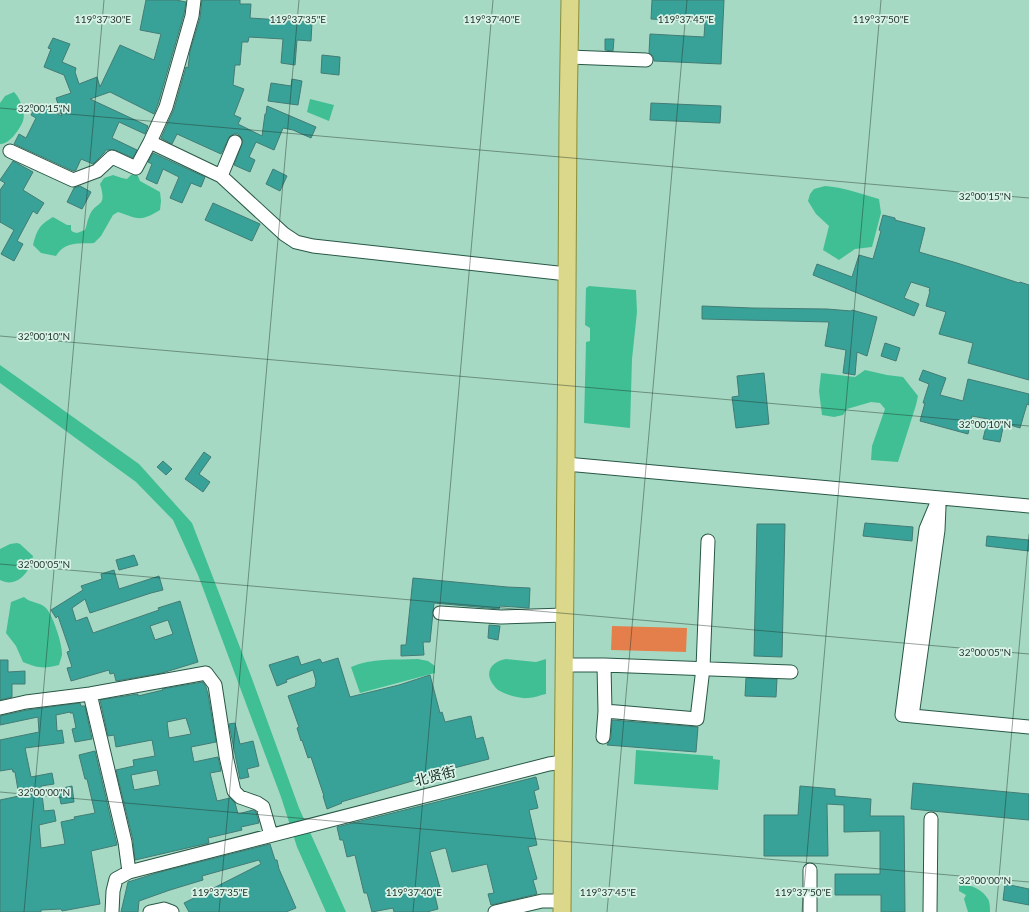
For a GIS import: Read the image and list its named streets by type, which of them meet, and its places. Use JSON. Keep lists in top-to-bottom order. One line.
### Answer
{"streets":{"street":["北贤街"]},"coordinates":["119°37'30\"E","119°37'35\"E","119°37'40\"E","119°37'45\"E","119°37'50\"E","32°00'15\"N","32°00'10\"N","32°00'05\"N","32°00'00\"N"]}
